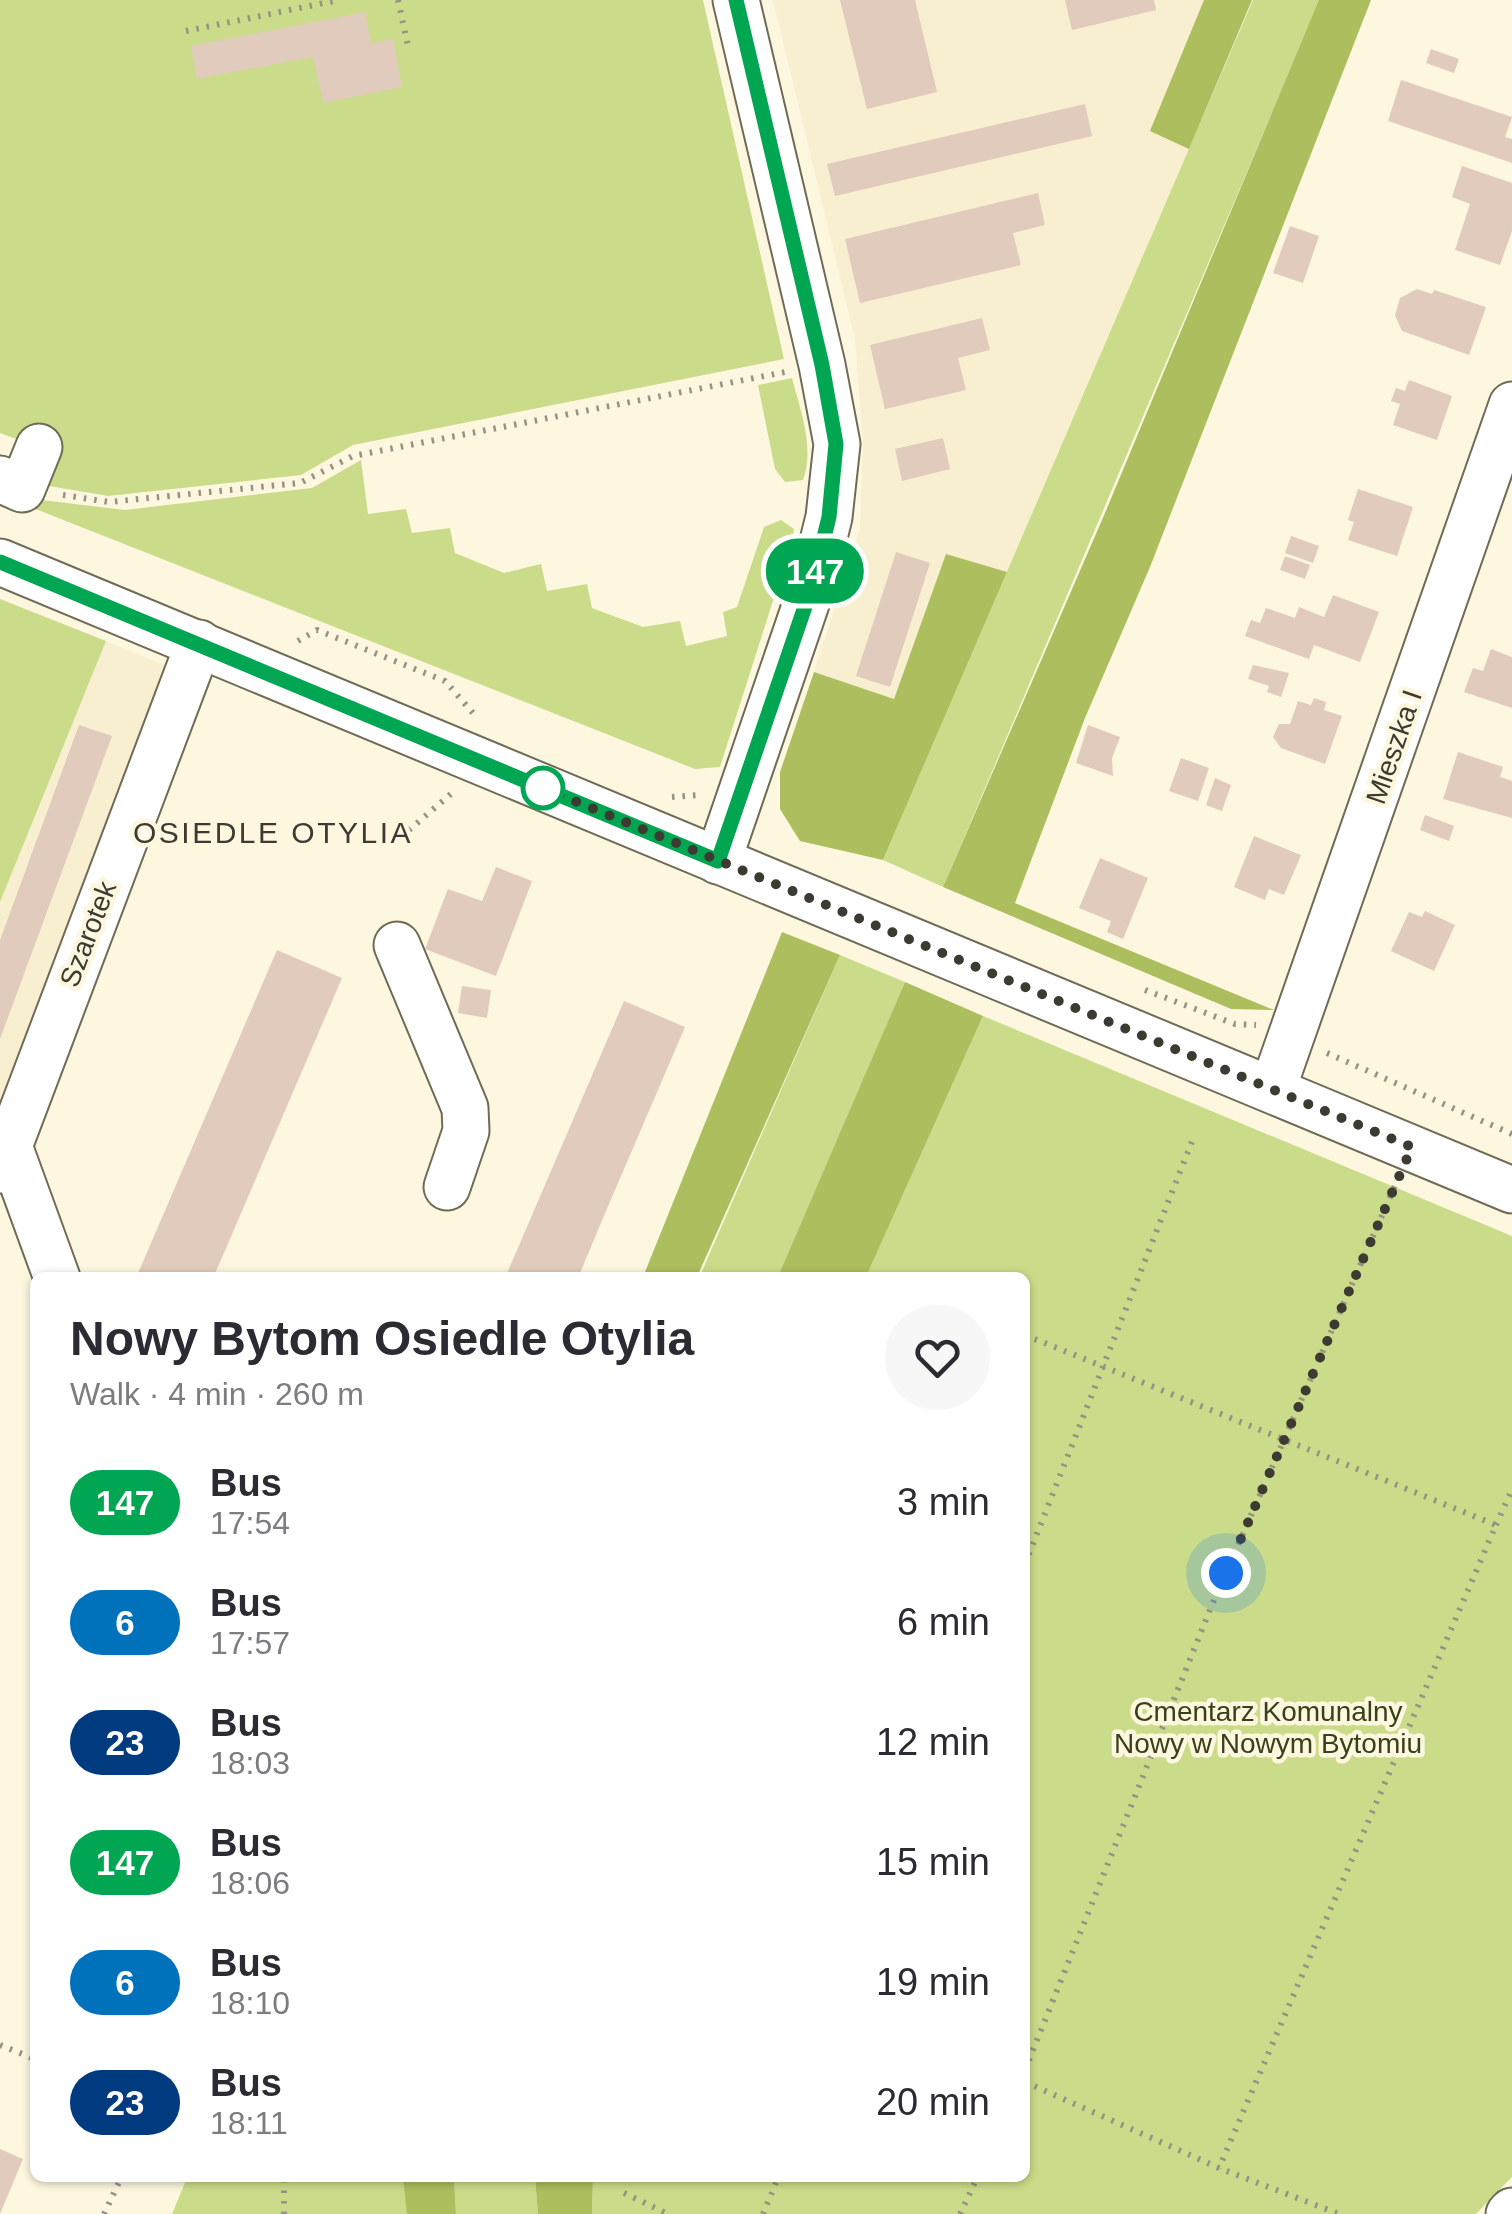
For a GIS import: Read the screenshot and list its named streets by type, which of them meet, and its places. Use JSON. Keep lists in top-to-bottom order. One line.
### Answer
{"streets":{"street":["Mieszka I","Szarotek"]},"districts":["OSIEDLE OTYLIA"],"parks":["Cmentarz Komunalny Nowy w Nowym Bytomiu"],"lines":["bus line 147"],"page":{"on_map":"147","heading":["Nowy Bytom Osiedle Otylia","Walk · 4 min · 260 m"],"list":[{"mark":"147","name":"Bus","note":"17:54","value":"3 min"},{"mark":"6","name":"Bus","note":"17:57","value":"6 min"},{"mark":"23","name":"Bus","note":"18:03","value":"12 min"},{"mark":"147","name":"Bus","note":"18:06","value":"15 min"},{"mark":"6","name":"Bus","note":"18:10","value":"19 min"},{"mark":"23","name":"Bus","note":"18:11","value":"20 min"}]}}
